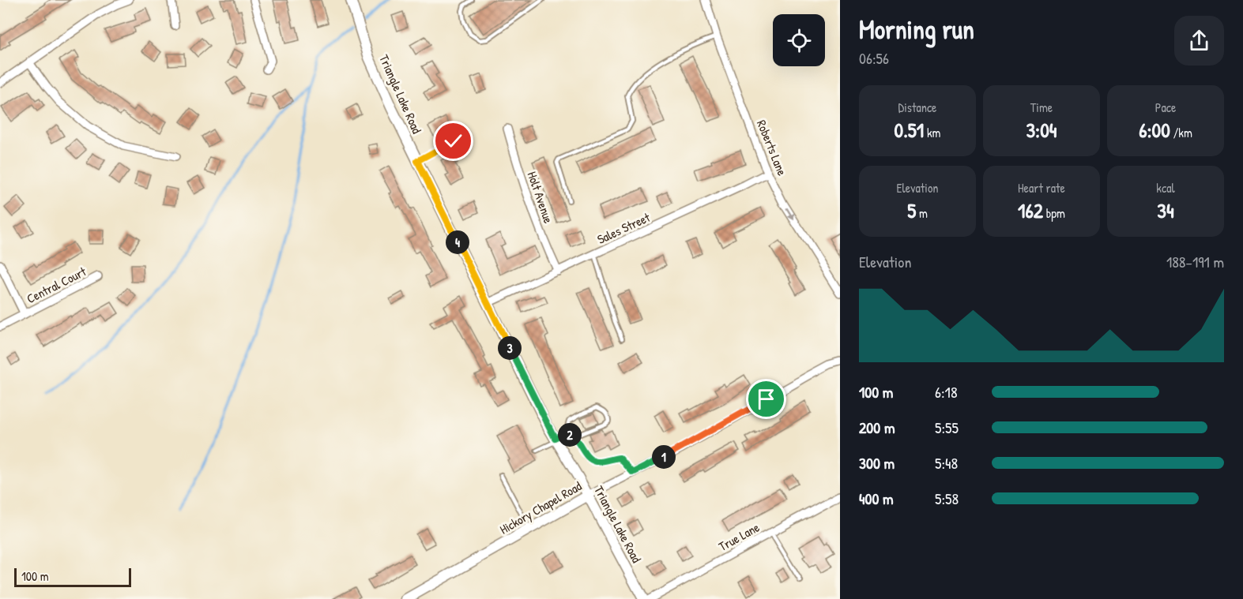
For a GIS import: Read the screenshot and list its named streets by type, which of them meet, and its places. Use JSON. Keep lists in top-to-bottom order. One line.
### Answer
{"streets":{"street":["Triangle Lake Road","Roberts Lane","Holt Avenue","Sales Street","Central Court","Hickory Chapel Road","True Lane"]},"crossings":[["Triangle Lake Road","Sales Street"],["Triangle Lake Road","Hickory Chapel Road"],["Roberts Lane","Sales Street"],["Holt Avenue","Sales Street"]],"one_way":["Roberts Lane"],"scale_bar":"100 m","page":{"heading":["Morning run","06:56"],"stats":[["Distance","0.51 km"],["Time","3:04"],["Pace","6:00 /km"],["Elevation","5 m"],["Heart rate","162 bpm"],["kcal","34"]],"pins":["4","3","2","1"],"chart":["Elevation","188–191 m"],"list":[{"name":"100 m","note":"6:18"},{"name":"200 m","note":"5:55"},{"name":"300 m","note":"5:48"},{"name":"400 m","note":"5:58"}],"scale":"100 m"}}
